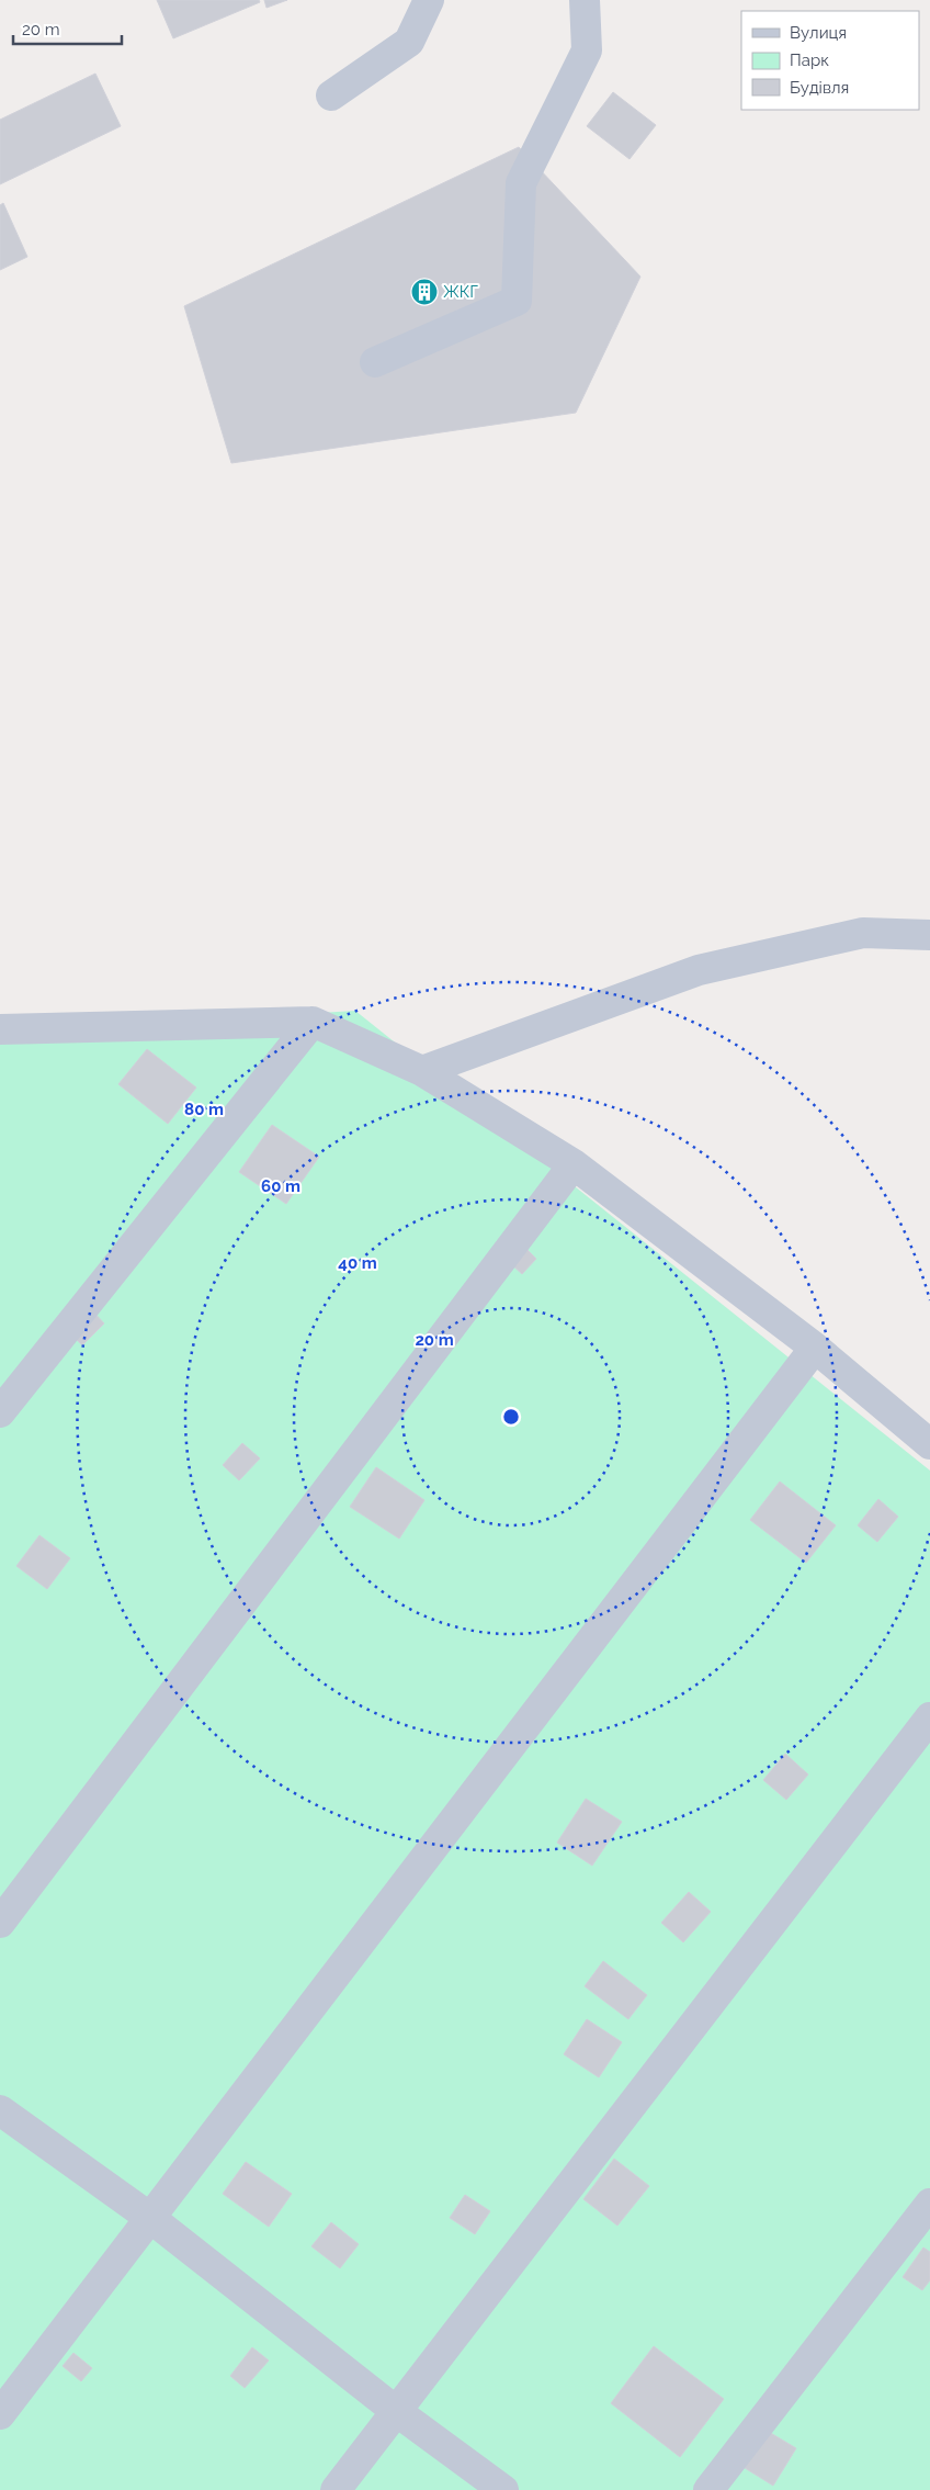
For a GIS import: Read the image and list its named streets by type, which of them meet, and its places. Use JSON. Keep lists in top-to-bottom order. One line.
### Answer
{"places":{"building":["ЖКГ"]},"legend":["Вулиця","Парк","Будівля"],"scale_bar":"20 m","rings":["80 m","60 m","40 m","20 m"]}
